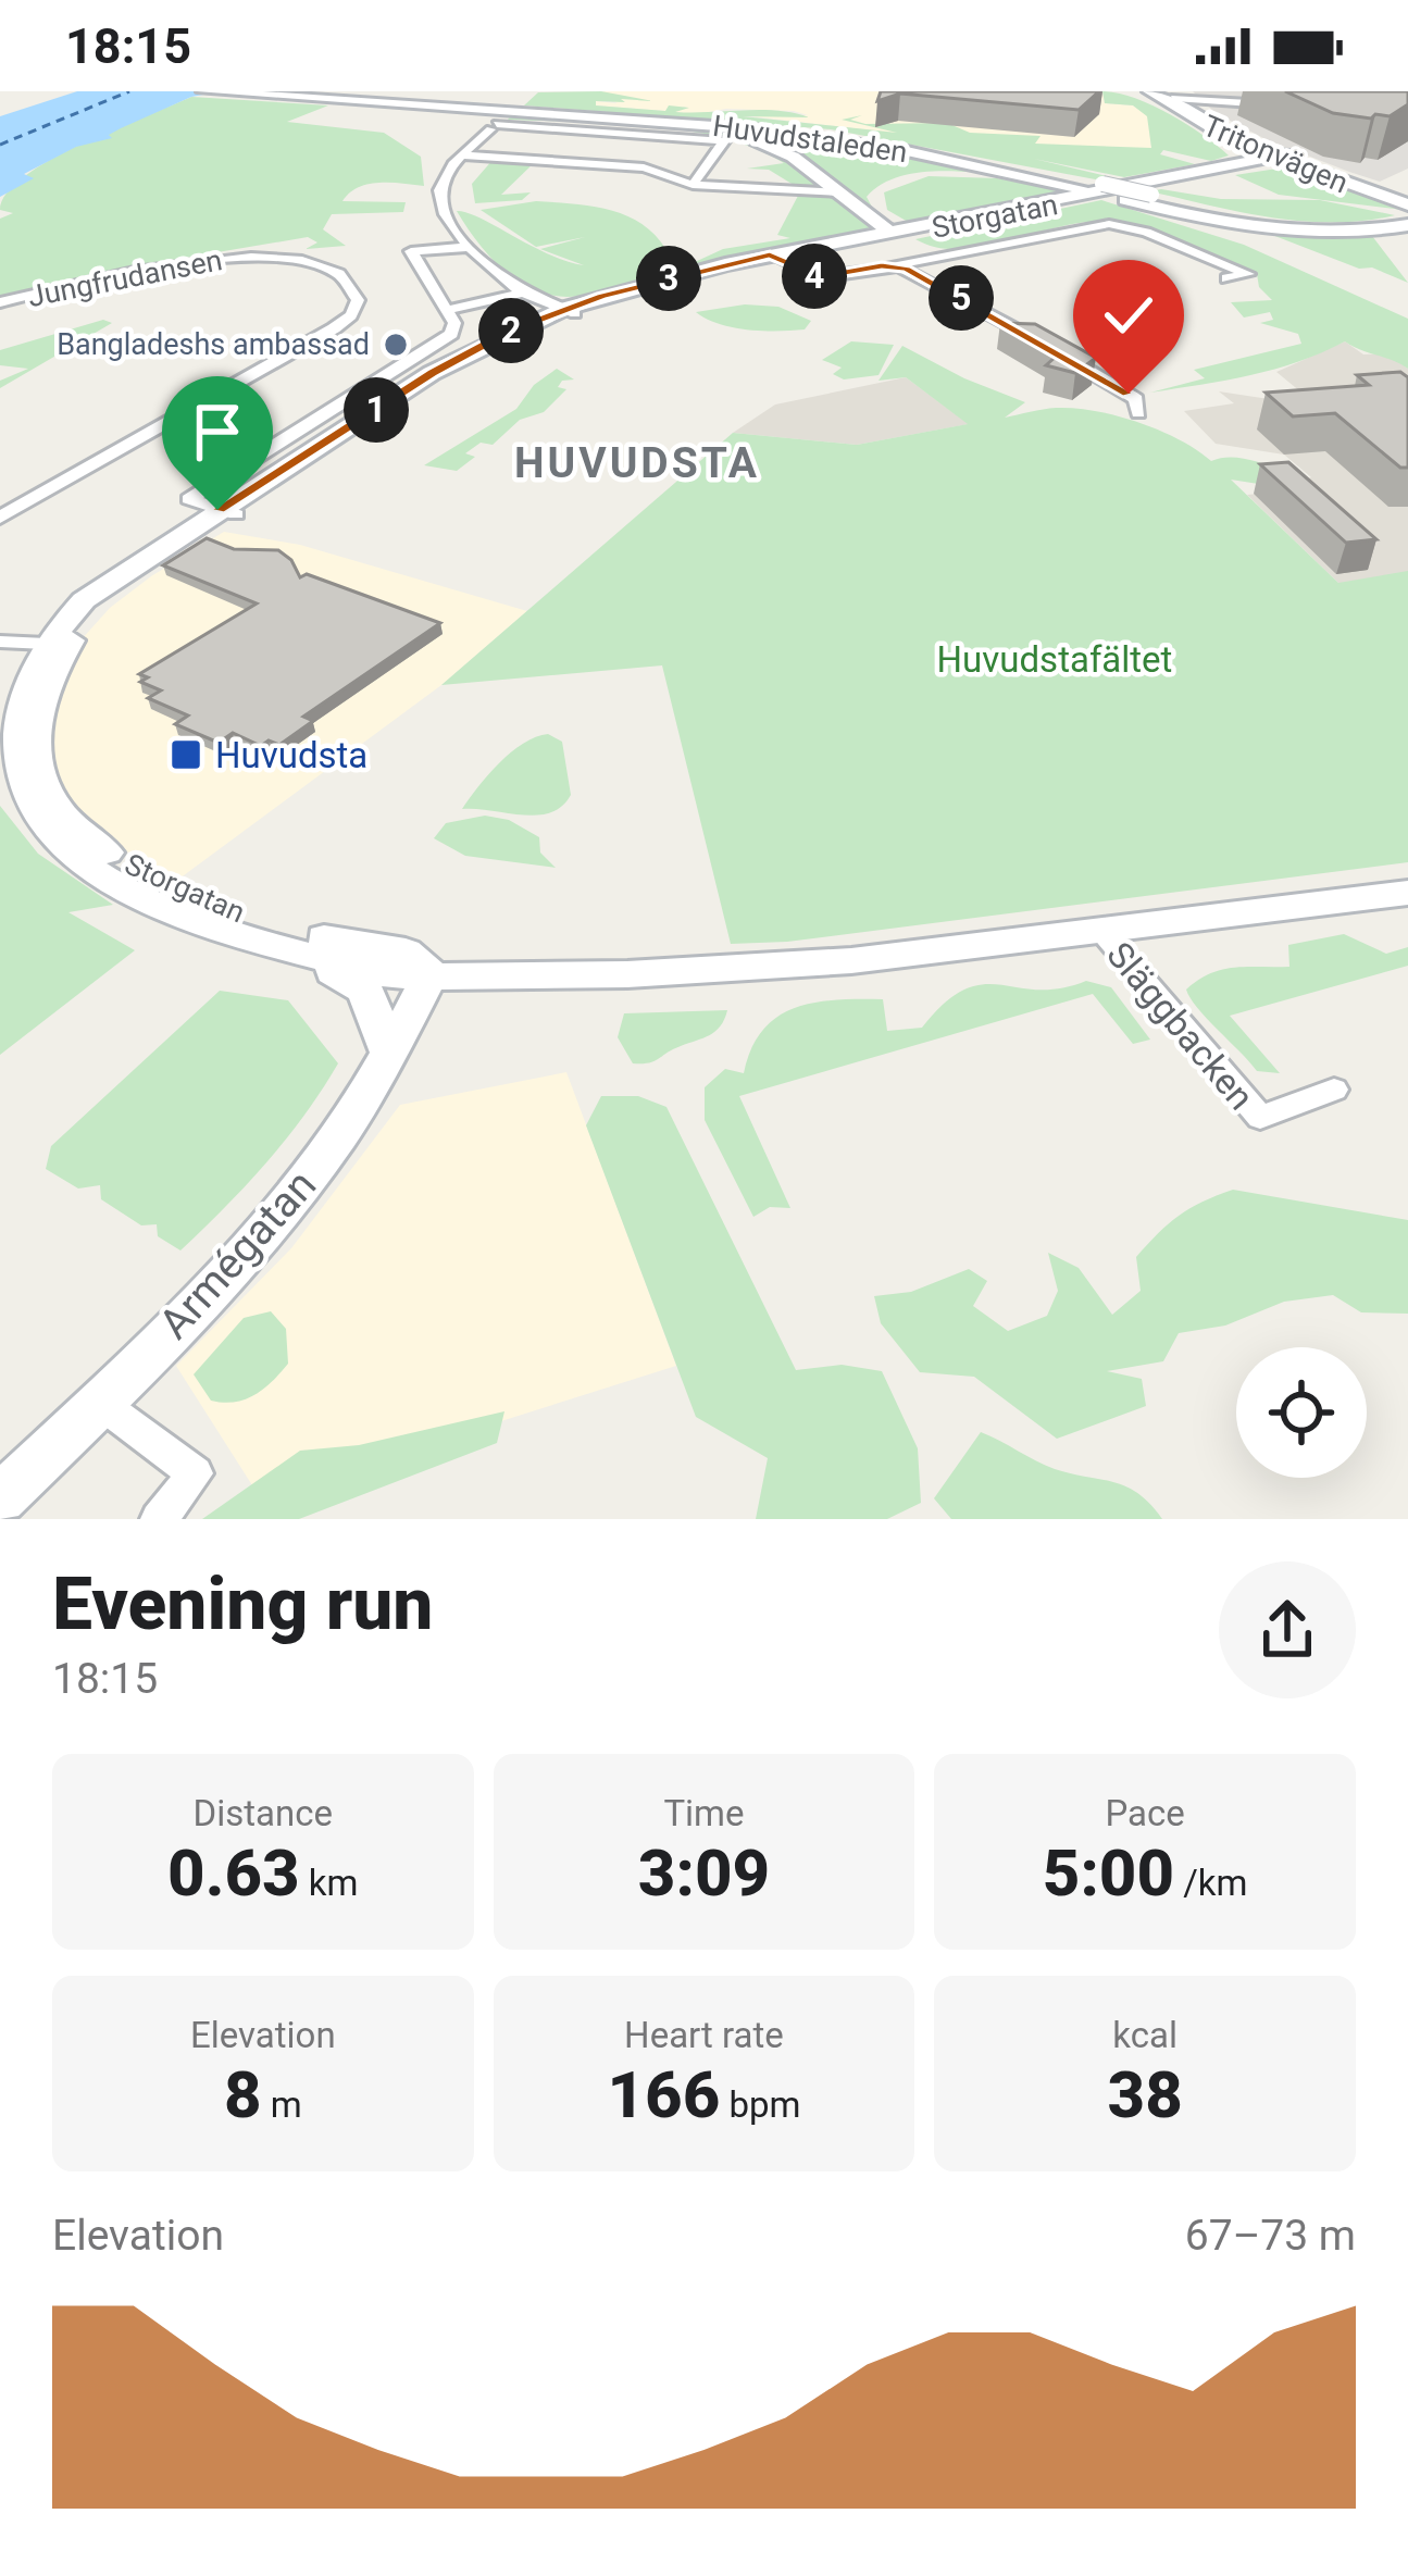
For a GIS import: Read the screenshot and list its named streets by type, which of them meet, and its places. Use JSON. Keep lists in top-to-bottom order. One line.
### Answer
{"streets":{"street":["Huvudstaleden","Tritonvägen","Storgatan","Jungfrudansen","Släggbacken","Armégatan"]},"crossings":[["Tritonvägen","Storgatan"],["Storgatan","Släggbacken"],["Storgatan","Armégatan"]],"districts":["HUVUDSTA"],"parks":["Huvudstafältet"],"places":{"other":["Bangladeshs ambassad"],"transit":["Huvudsta"]},"page":{"status":"18:15","pins":["4","3","5","2","1"],"heading":["Evening run","18:15"],"stats":[["Distance","0.63 km"],["Time","3:09"],["Pace","5:00 /km"],["Elevation","8 m"],["Heart rate","166 bpm"],["kcal","38"]],"chart":["Elevation","67–73 m"]}}
